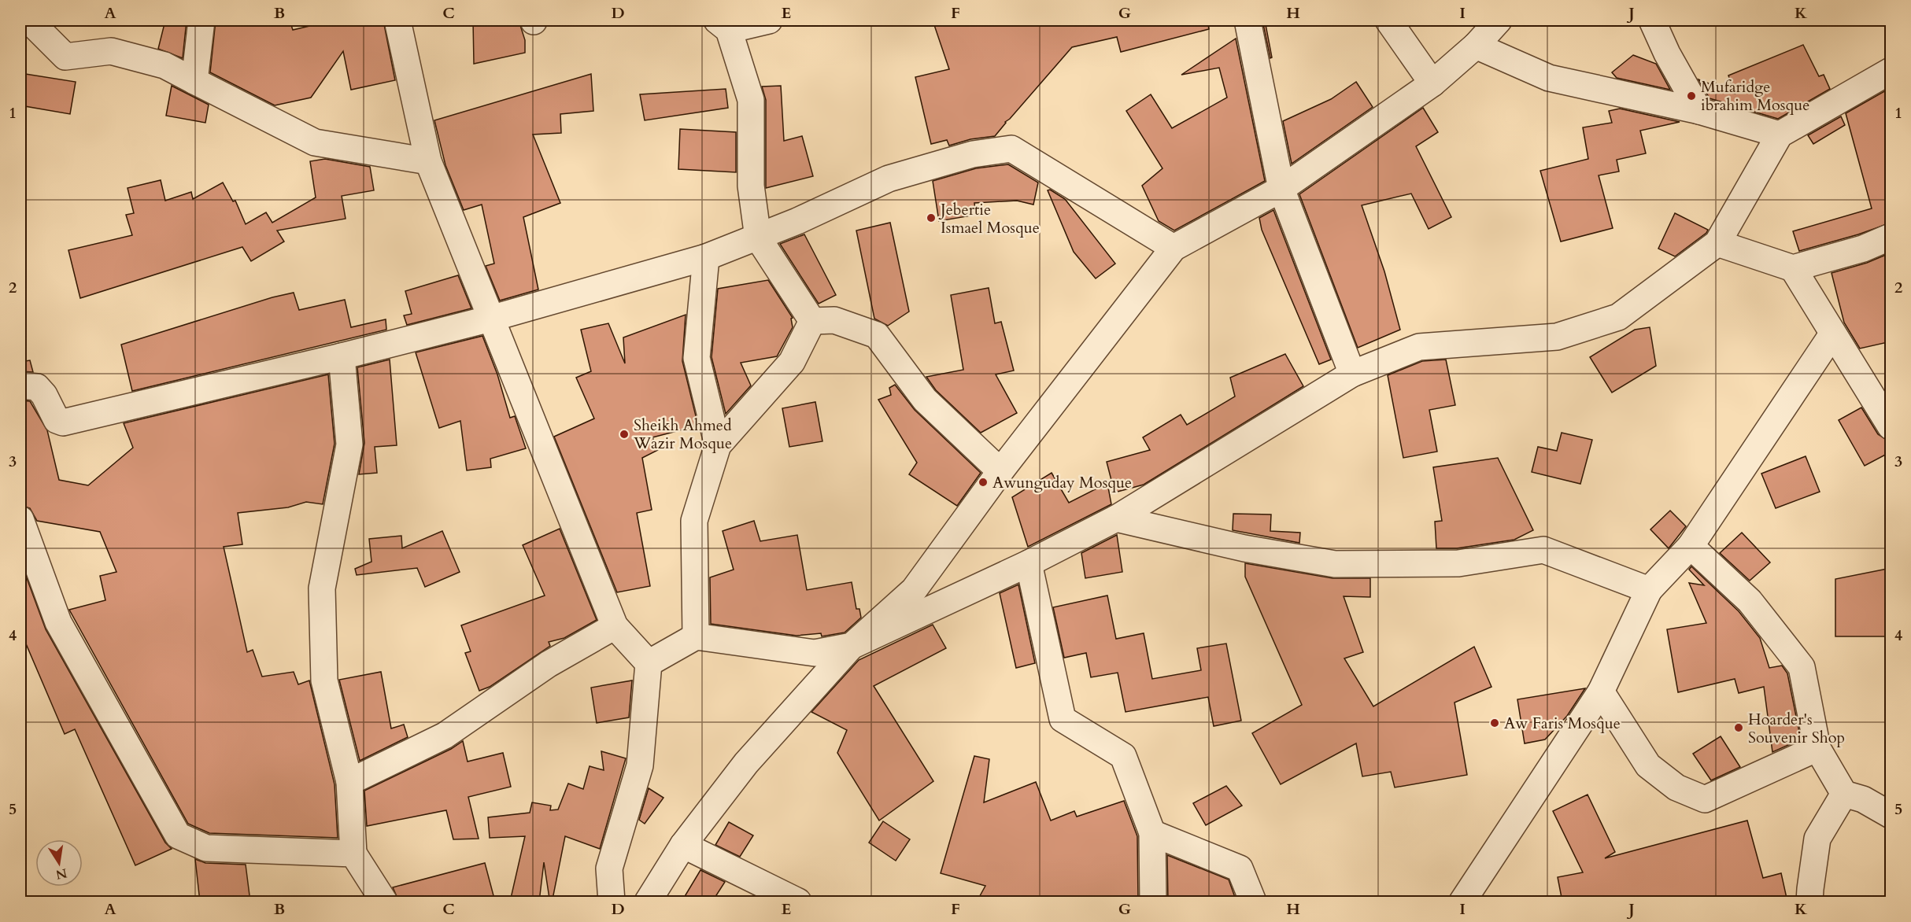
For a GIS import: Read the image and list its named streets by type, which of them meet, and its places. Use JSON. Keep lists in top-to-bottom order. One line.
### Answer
{"places":["Mufaridge ibrahim Mosque","Jebertie Ismael Mosque","Sheikh Ahmed Wazir Mosque","Awunguday Mosque","Aw Faris Mosque","Hoarder's Souvenir Shop"],"north":"bottom","grid":{"columns":["A","B","C","D","E","F","G","H","I","J","K"],"rows":["1","2","3","4","5"]}}
